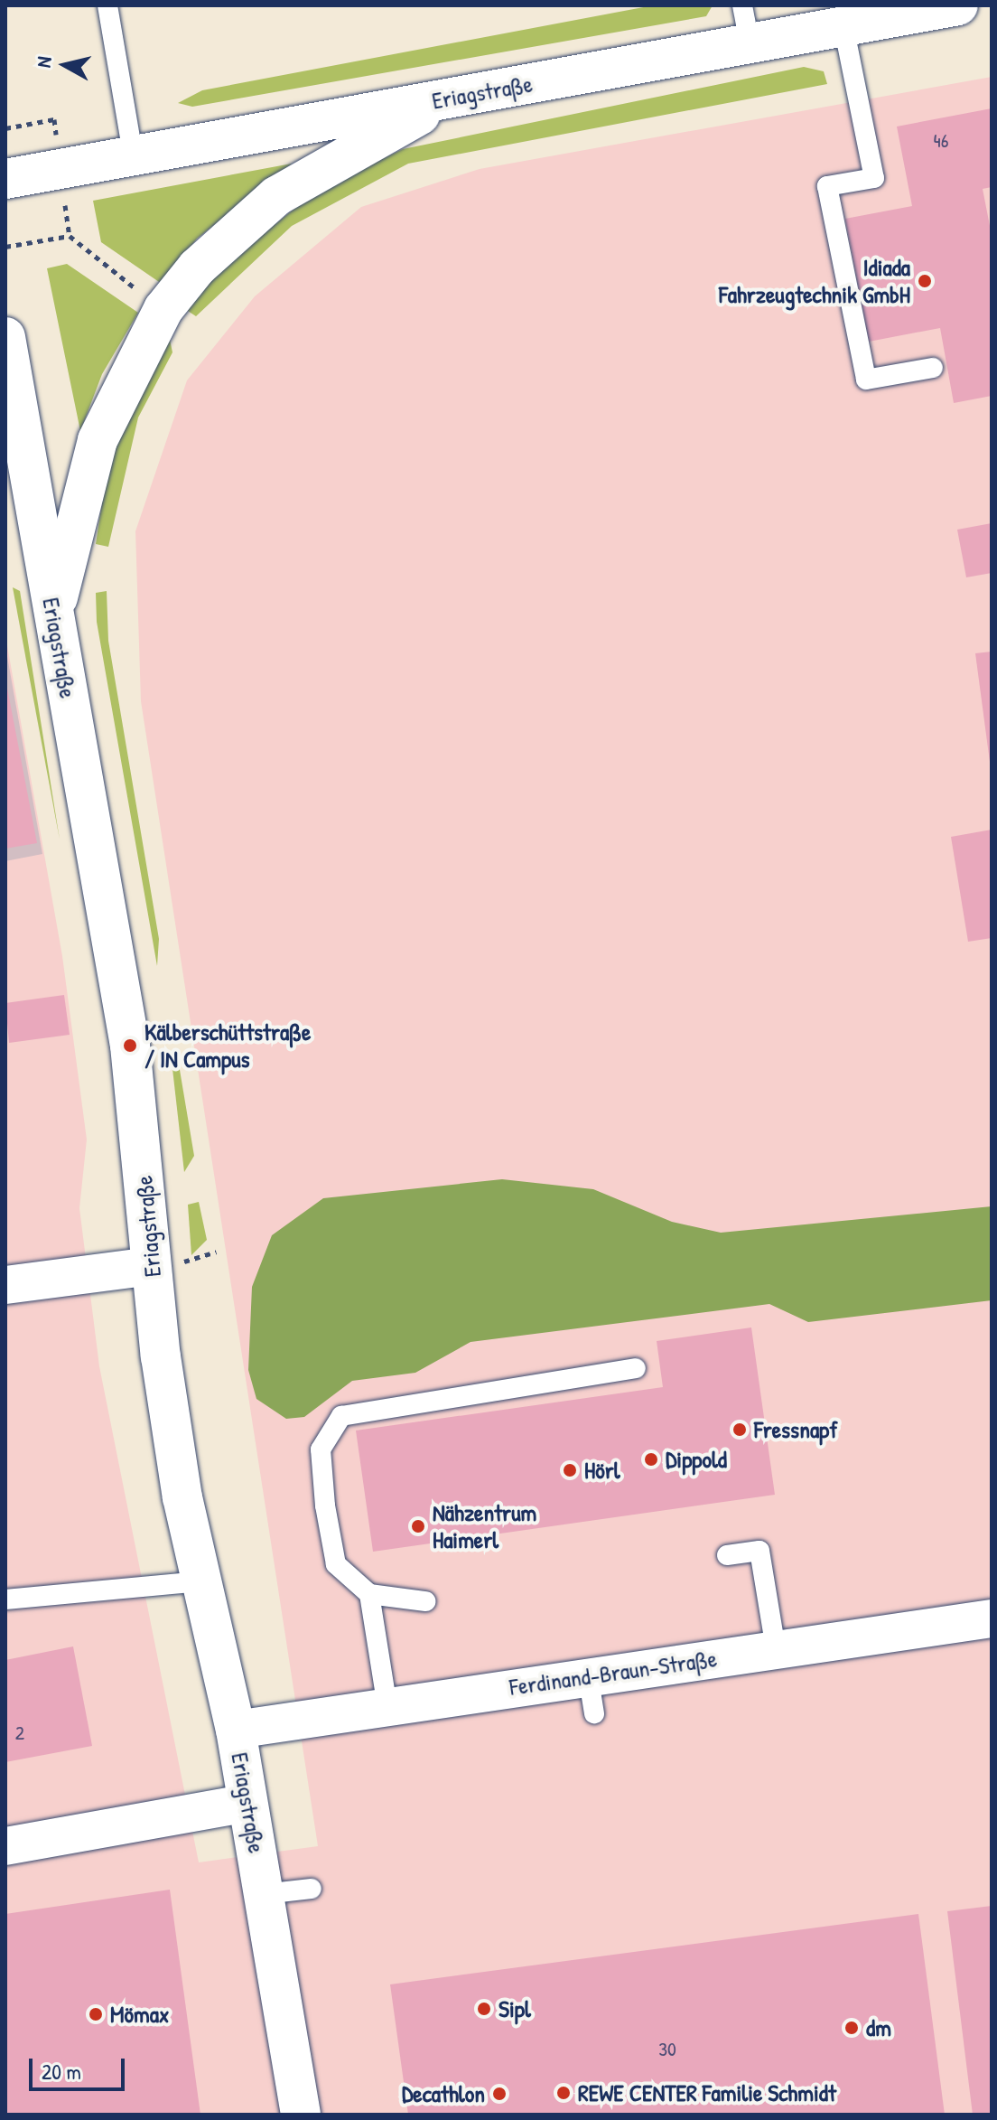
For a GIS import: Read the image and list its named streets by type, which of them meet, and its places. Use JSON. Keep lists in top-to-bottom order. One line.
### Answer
{"streets":{"street":["Eriagstraße","Ferdinand-Braun-Straße"]},"crossings":[["Eriagstraße","Ferdinand-Braun-Straße"]],"places":["Idiada Fahrzeugtechnik GmbH","Kälberschüttstraße / IN Campus","Fressnapf","Dippold","Hörl","Nähzentrum Haimerl","Sipl","Mömax","dm","REWE CENTER Familie Schmidt","Decathlon"],"house_numbers":["46","2","30"],"scale_bar":"20 m","north":"left"}
